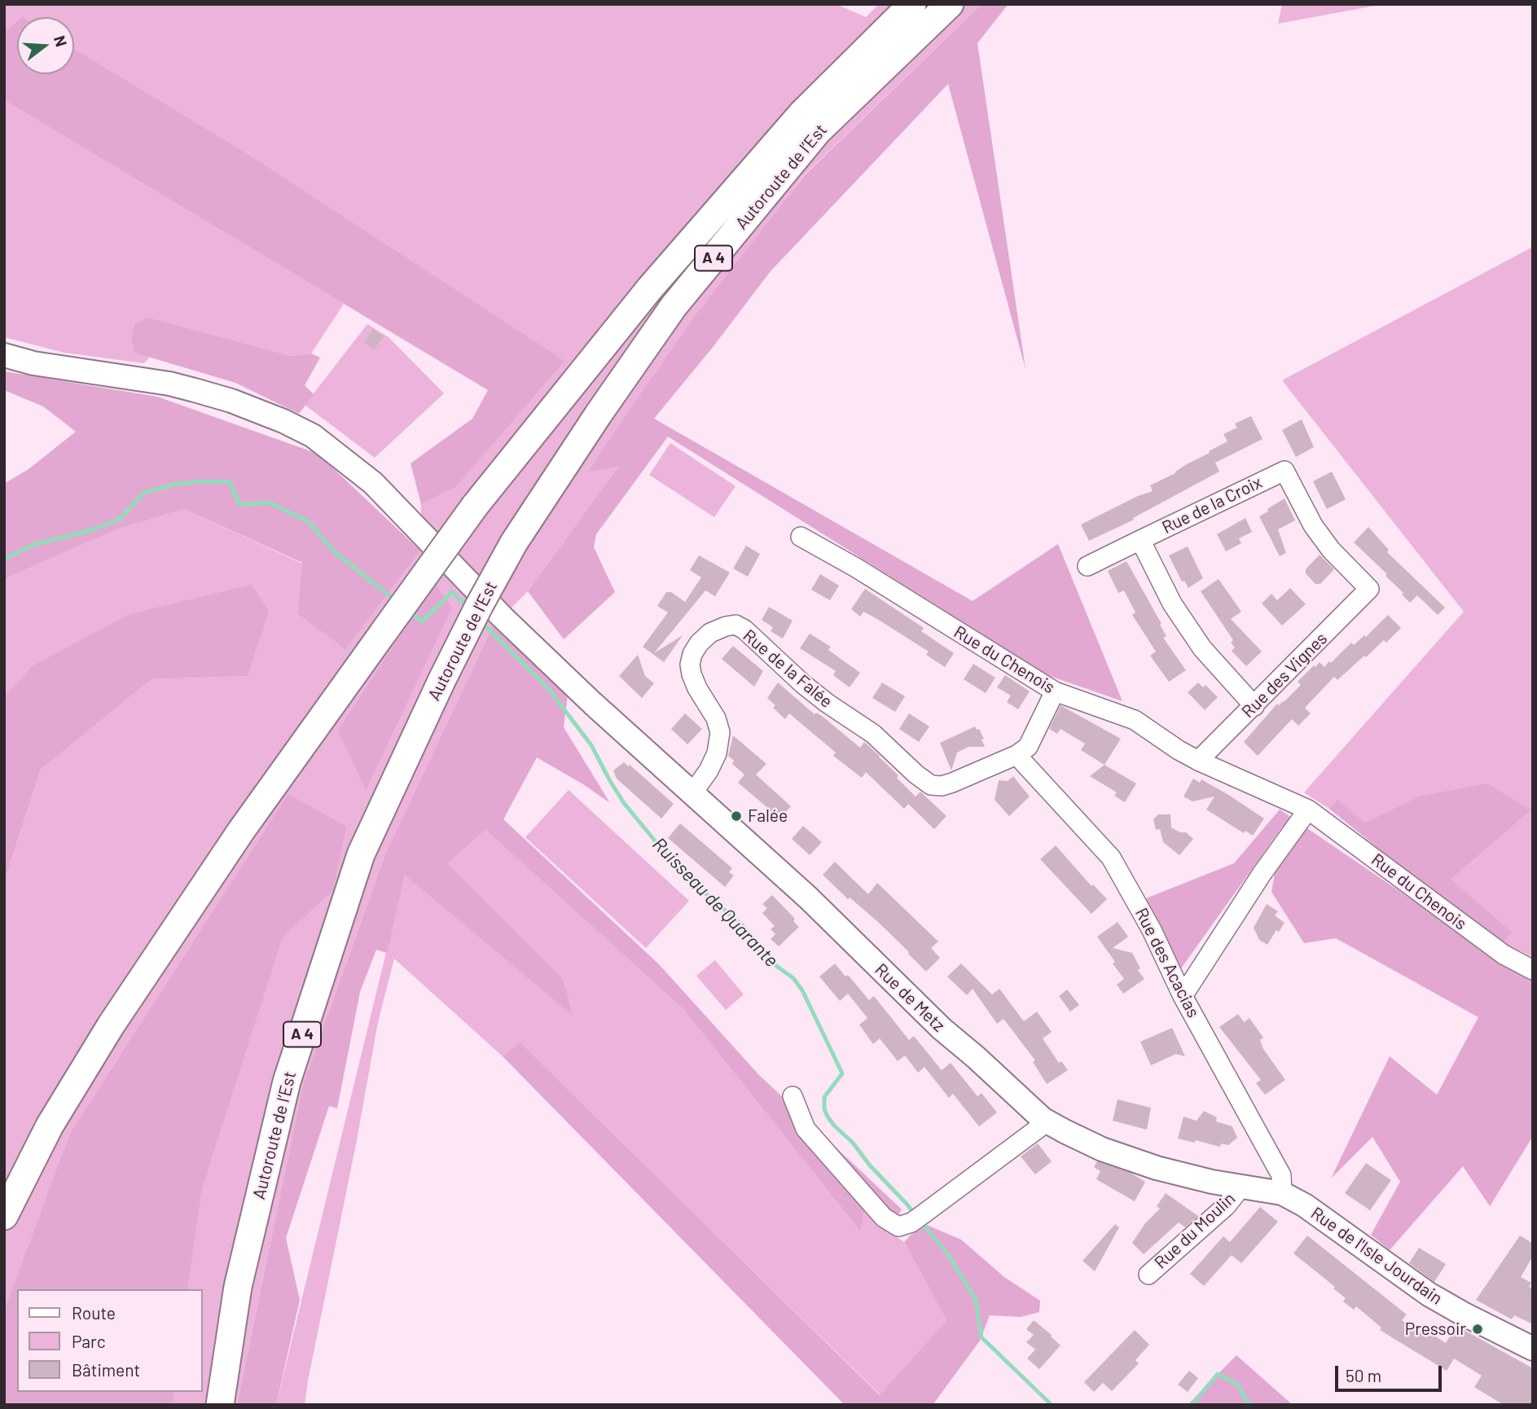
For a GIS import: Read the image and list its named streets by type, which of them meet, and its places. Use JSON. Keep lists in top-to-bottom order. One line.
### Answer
{"streets":{"highway":["Autoroute de l’Est","A 4"],"main road":["Rue de Metz","Rue de l'Isle Jourdain"],"street":["Rue de la Croix","Rue du Chenois","Rue de la Falée","Rue des Vignes","Rue des Acacias","Rue du Moulin"]},"crossings":[["Rue de la Croix","Rue des Vignes"],["Rue du Chenois","Rue des Vignes"],["Rue de la Falée","Rue des Acacias"],["Rue de la Falée","Rue de Metz"],["Rue des Acacias","Rue de Metz"],["Rue des Acacias","Rue de l'Isle Jourdain"],["Rue de Metz","Rue du Moulin"],["Rue de Metz","Rue de l'Isle Jourdain"]],"water":["Ruisseau de Quarante"],"places":["Falée","Pressoir"],"legend":["Route","Parc","Bâtiment"],"scale_bar":"50 m","north":"right"}
